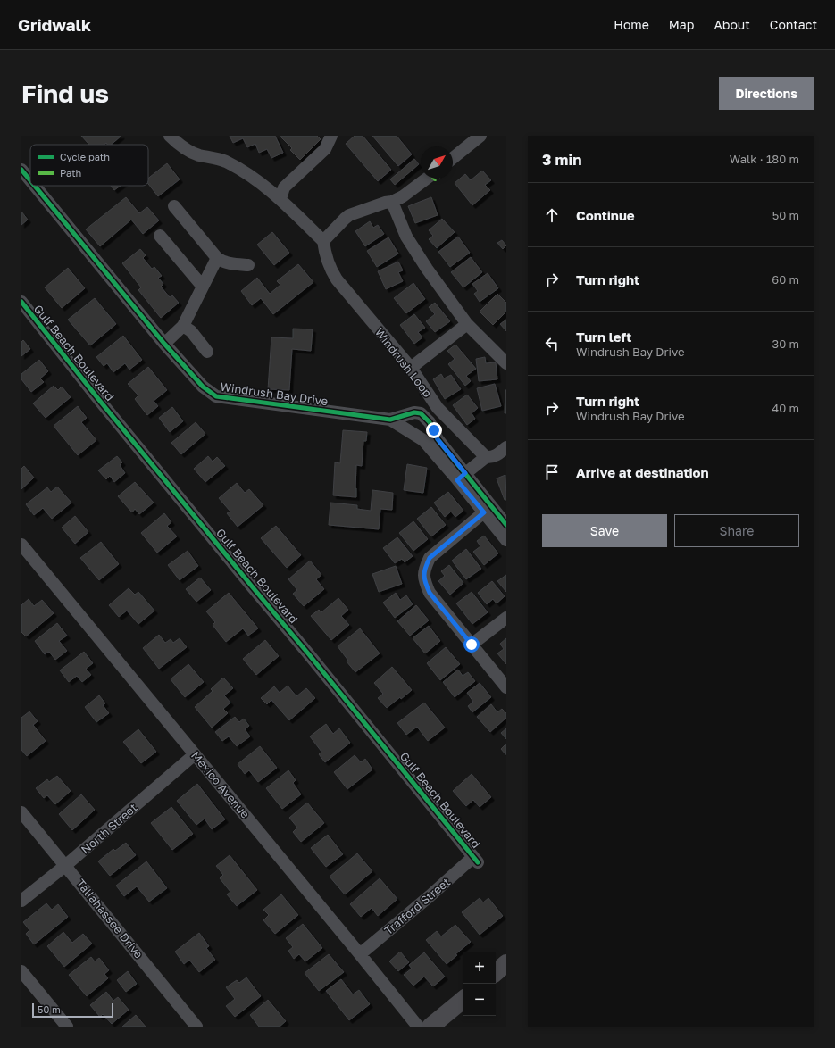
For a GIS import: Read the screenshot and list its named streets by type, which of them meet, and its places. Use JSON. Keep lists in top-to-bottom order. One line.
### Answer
{"streets":{"street":["Gulf Beach Boulevard","Windrush Loop","Windrush Bay Drive","Mexico Avenue","North Street","Trafford Street","Tallahassee Drive"]},"crossings":[["Gulf Beach Boulevard","Trafford Street"],["Mexico Avenue","North Street"],["Mexico Avenue","Trafford Street"],["North Street","Tallahassee Drive"]],"legend":["Cycle path","Path"],"scale_bar":"50 m","north":"top right","page":{"header":"Gridwalk","nav":["Home","Map","About","Contact"],"buttons":["Directions",["Save","Share"]],"title":"Find us","heading":["3 min","Walk · 180 m"],"list":[["Continue","50 m"],["Turn right","60 m"],["Turn left","Windrush Bay Drive","30 m"],["Turn right","Windrush Bay Drive","40 m"],"Arrive at destination"],"map_buttons":["+","−"],"scale":"50 m"}}
